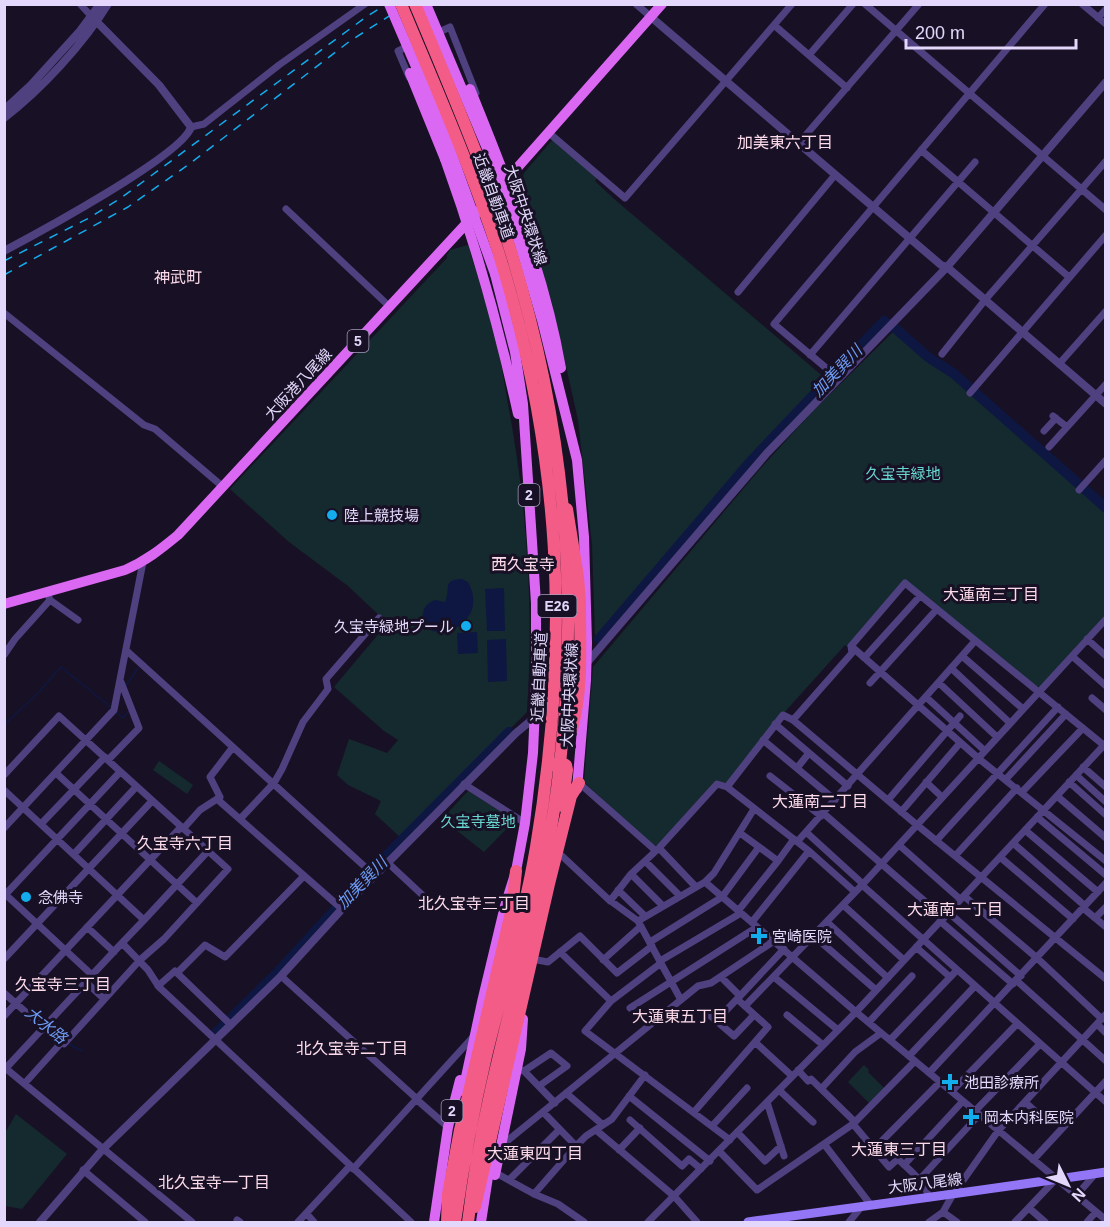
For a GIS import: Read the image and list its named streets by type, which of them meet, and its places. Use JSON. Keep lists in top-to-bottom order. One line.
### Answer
{"streets":{"highway":["近畿自動車道","E26"],"main road":["大阪中央環状線","5","大阪港八尾線","2","大阪八尾線"]},"crossings":[["大阪港八尾線","2"]],"districts":["加美東六丁目","神武町","西久宝寺","大蓮南三丁目","大蓮南二丁目","久宝寺六丁目","北久宝寺三丁目","大蓮南一丁目","久宝寺三丁目","大蓮東五丁目","北久宝寺二丁目","大蓮東三丁目","大蓮東四丁目","北久宝寺一丁目"],"water":["加美巽川","大水路"],"parks":["久宝寺緑地","久宝寺墓地"],"places":{"other":["陸上競技場","久宝寺緑地プール","念佛寺"],"health":["宮崎医院","池田診療所","岡本内科医院"]},"scale_bar":"200 m","north":"bottom right"}
